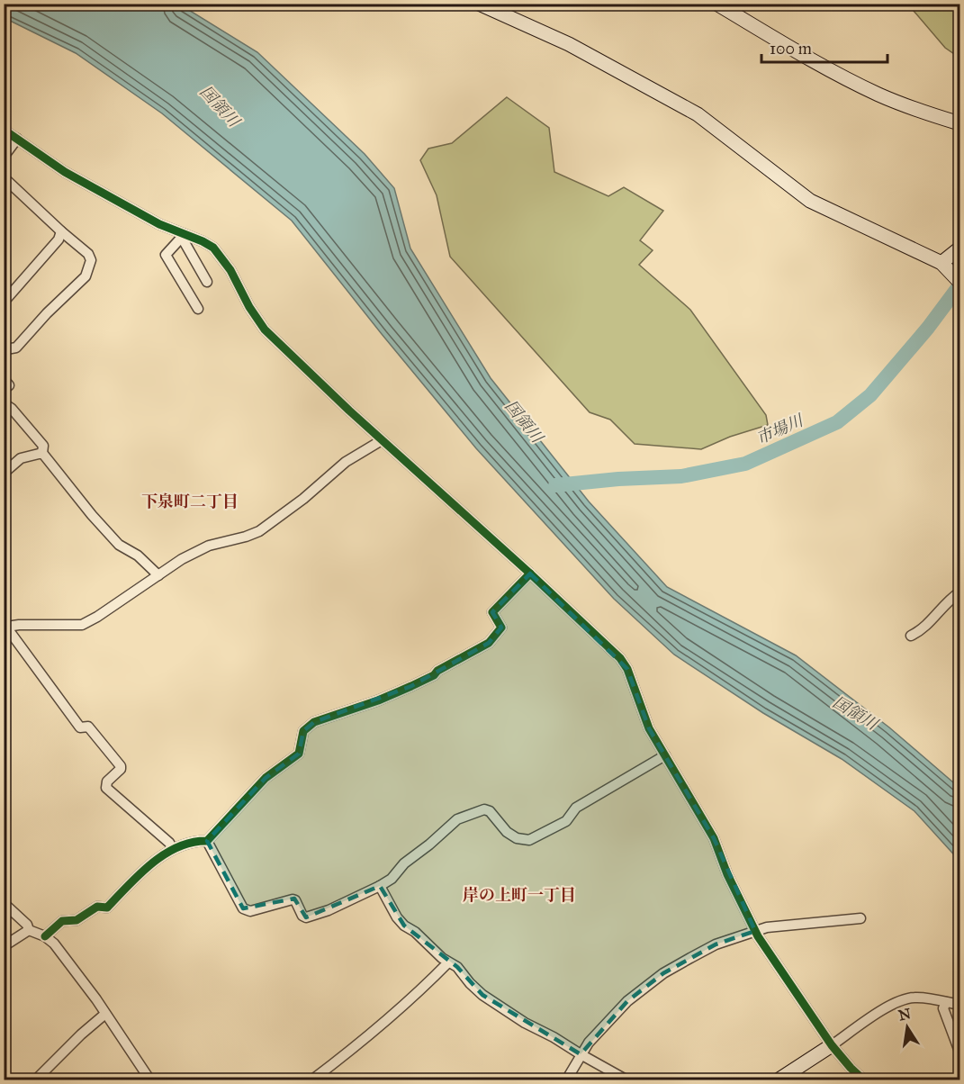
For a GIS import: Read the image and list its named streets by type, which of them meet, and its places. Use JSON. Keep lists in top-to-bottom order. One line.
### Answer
{"districts":["下泉町二丁目","岸の上町一丁目"],"water":["国領川","市場川"],"scale_bar":"100 m","north":"top"}
